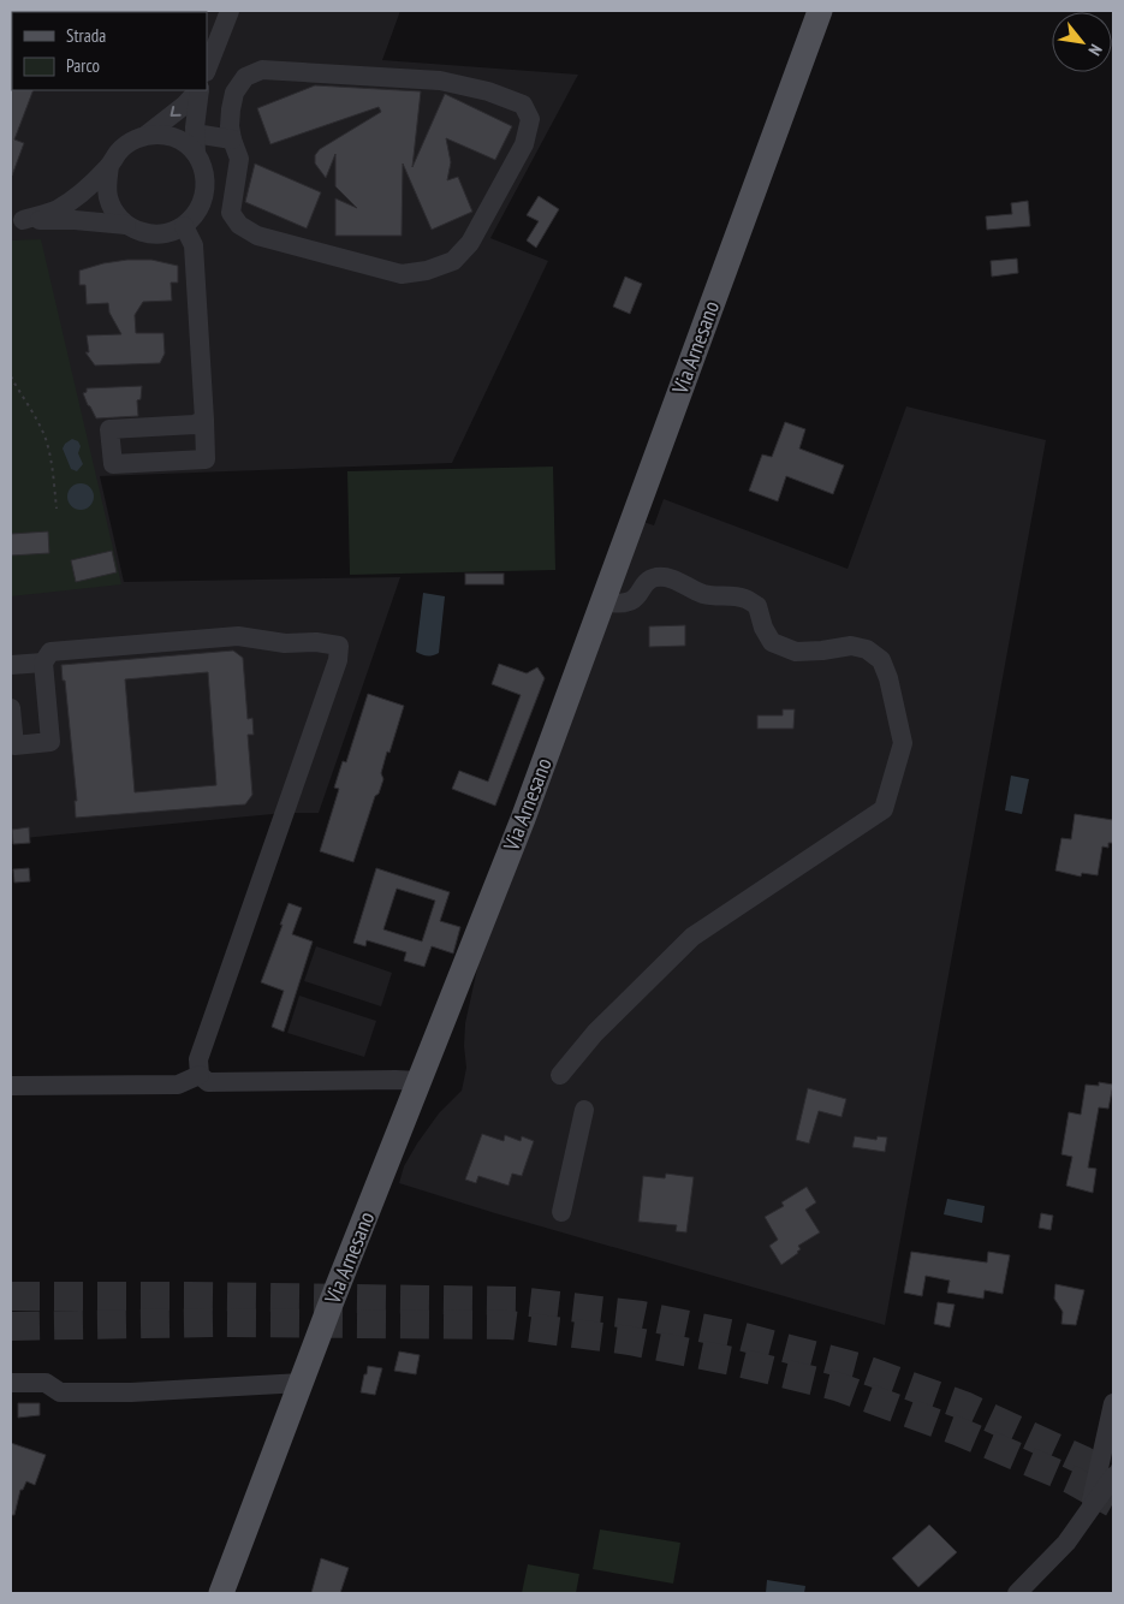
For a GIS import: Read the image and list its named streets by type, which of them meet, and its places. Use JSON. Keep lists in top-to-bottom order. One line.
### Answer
{"streets":{"main road":["Via Arnesano"]},"legend":["Strada","Parco"],"north":"bottom right"}
